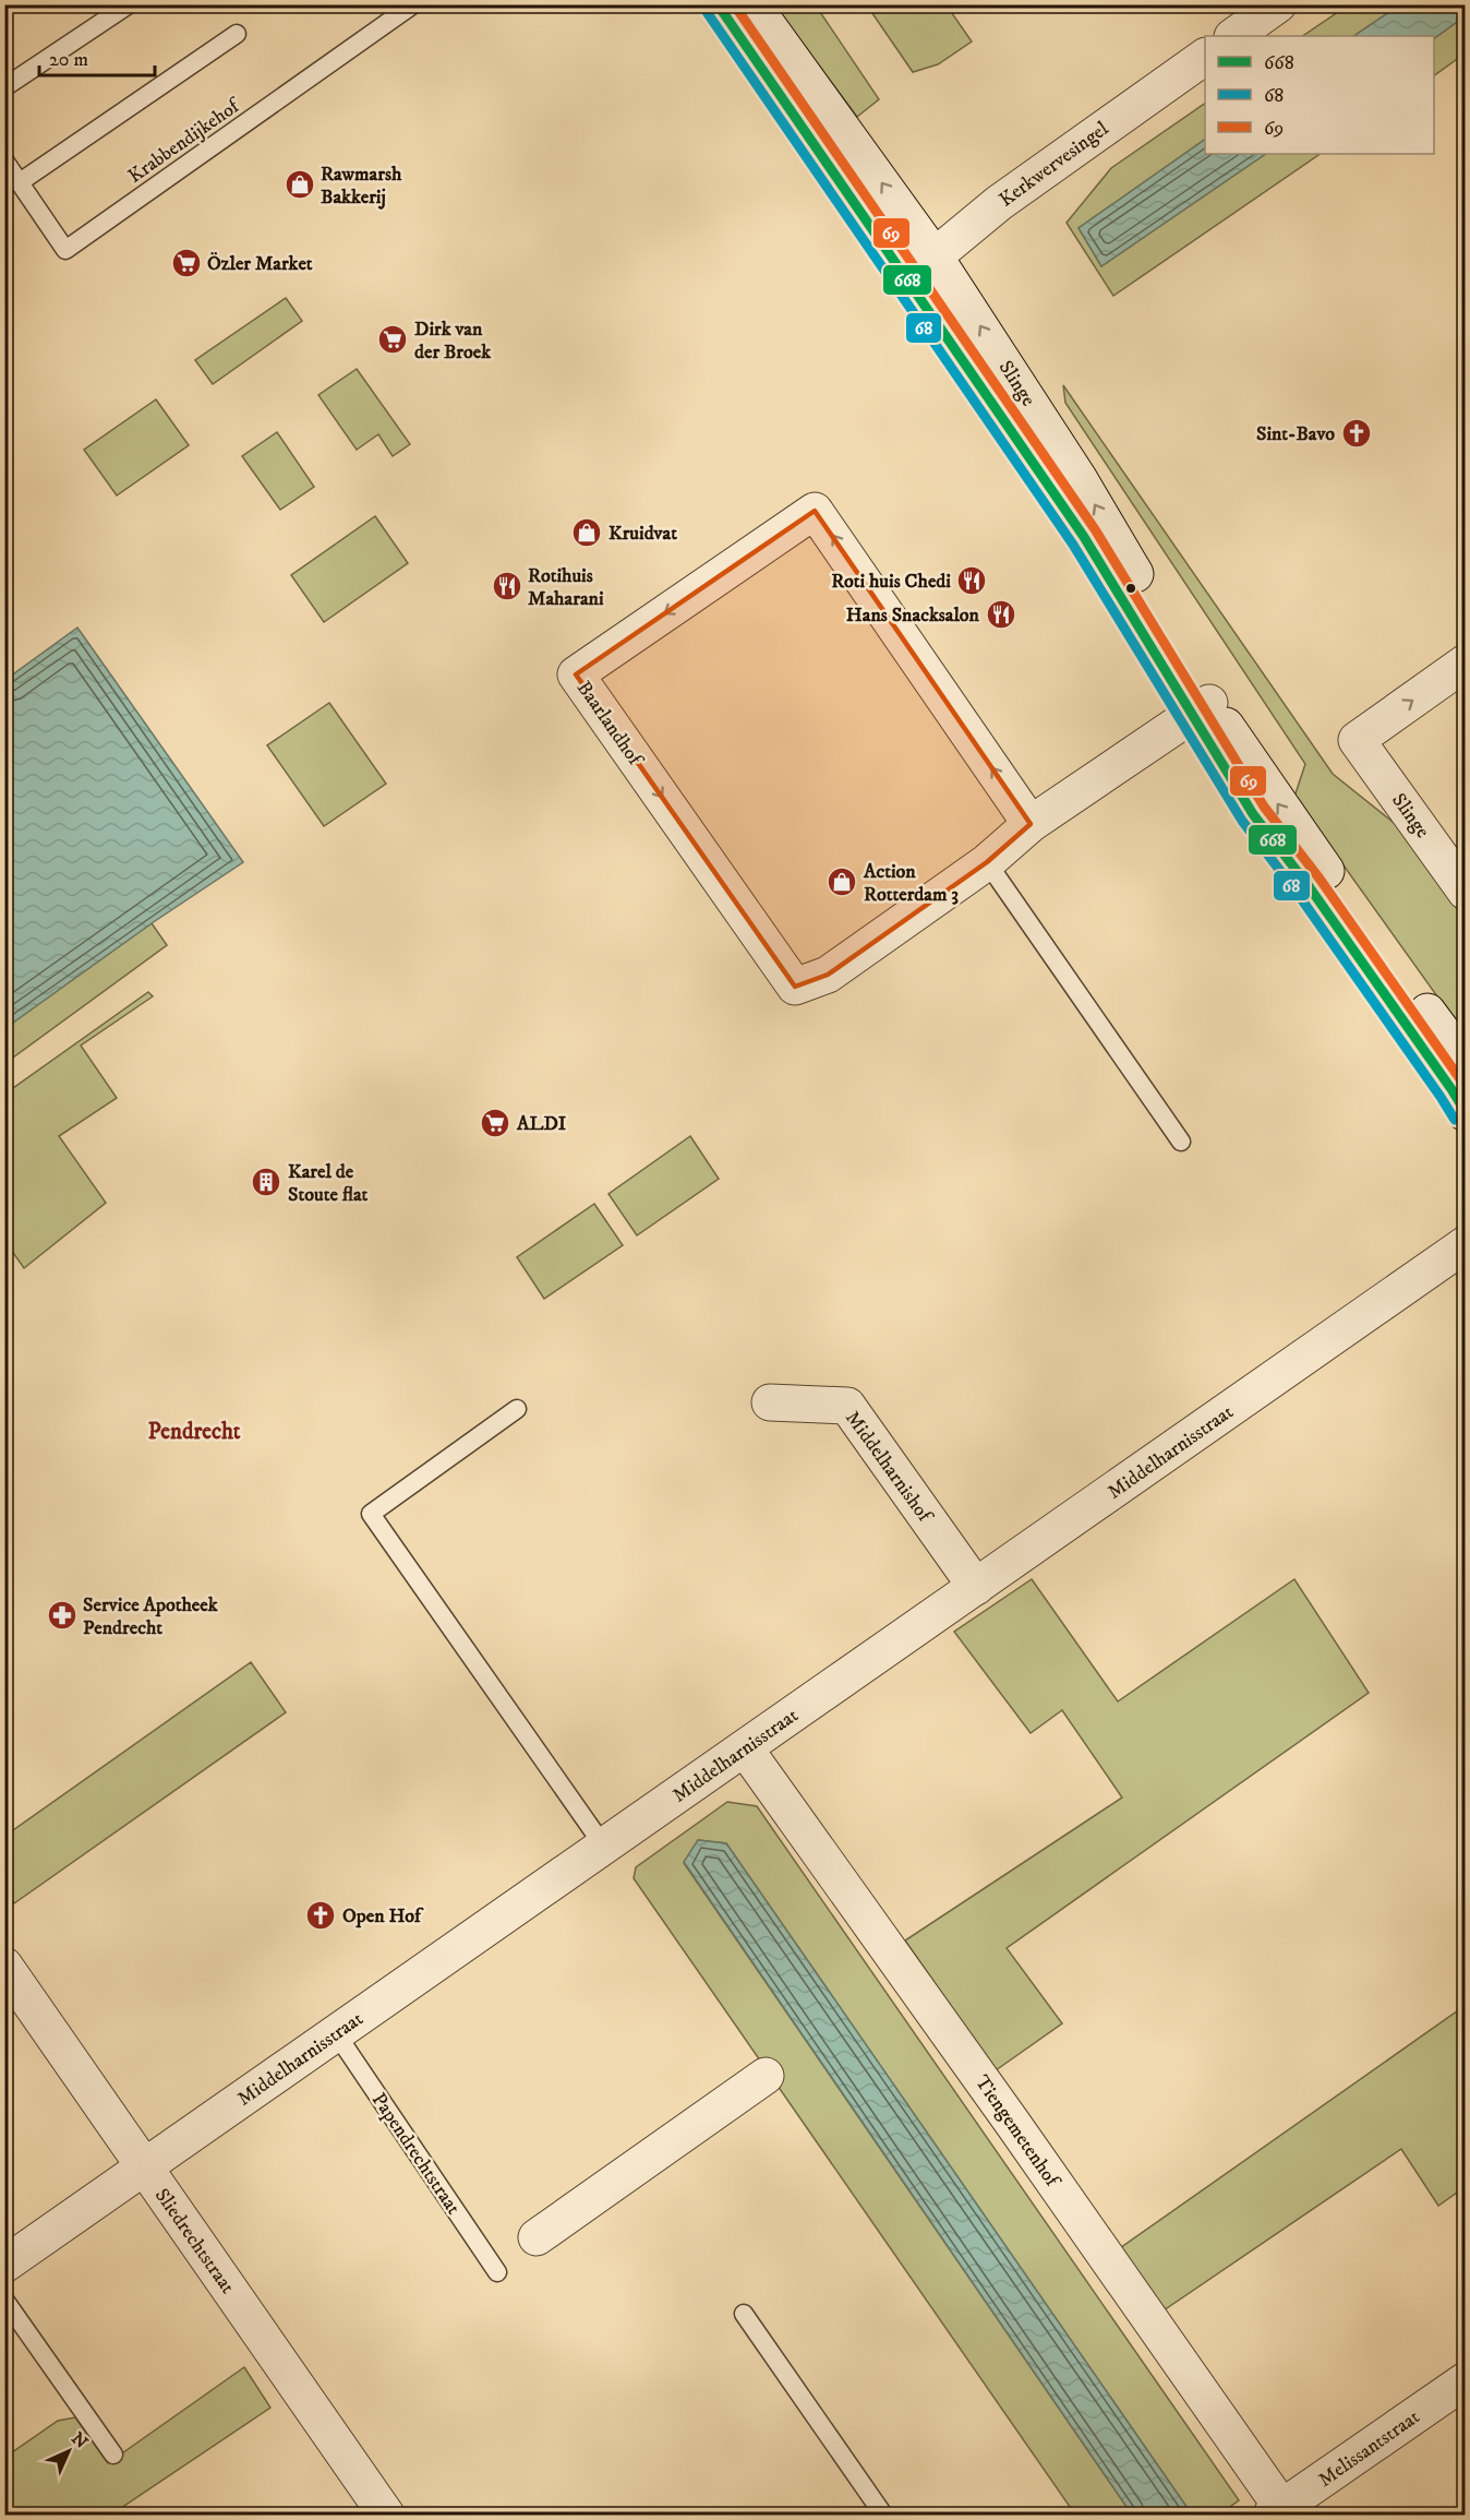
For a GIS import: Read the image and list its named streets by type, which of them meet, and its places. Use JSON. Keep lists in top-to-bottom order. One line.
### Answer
{"streets":{"street":["Kerkwervesingel","Slinge","Baarlandhof","Middelharnisstraat","Middelharnishof","Tiengemetenhof","Sliedrechtstraat","Melissantstraat"],"lane":["Krabbendijkehof","Papendrechtstraat"]},"crossings":[["Kerkwervesingel","Slinge"],["Slinge","Baarlandhof"],["Middelharnisstraat","Middelharnishof"],["Middelharnisstraat","Tiengemetenhof"],["Middelharnisstraat","Papendrechtstraat"],["Middelharnisstraat","Sliedrechtstraat"],["Tiengemetenhof","Melissantstraat"]],"districts":["Pendrecht"],"places":{"shop":["Rawmarsh Bakkerij","Kruidvat","Action Rotterdam 3"],"supermarket":["Özler Market","Dirk van der Broek","ALDI"],"church":["Sint-Bavo","Open Hof"],"restaurant":["Roti huis Chedi","Rotihuis Maharani","Hans Snacksalon"],"building":["Karel de Stoute flat"],"pharmacy":["Service Apotheek Pendrecht"]},"lines":["transit line 668","transit line 69","transit line 68"],"legend":["668","68","69"],"scale_bar":"20 m","north":"top right"}
